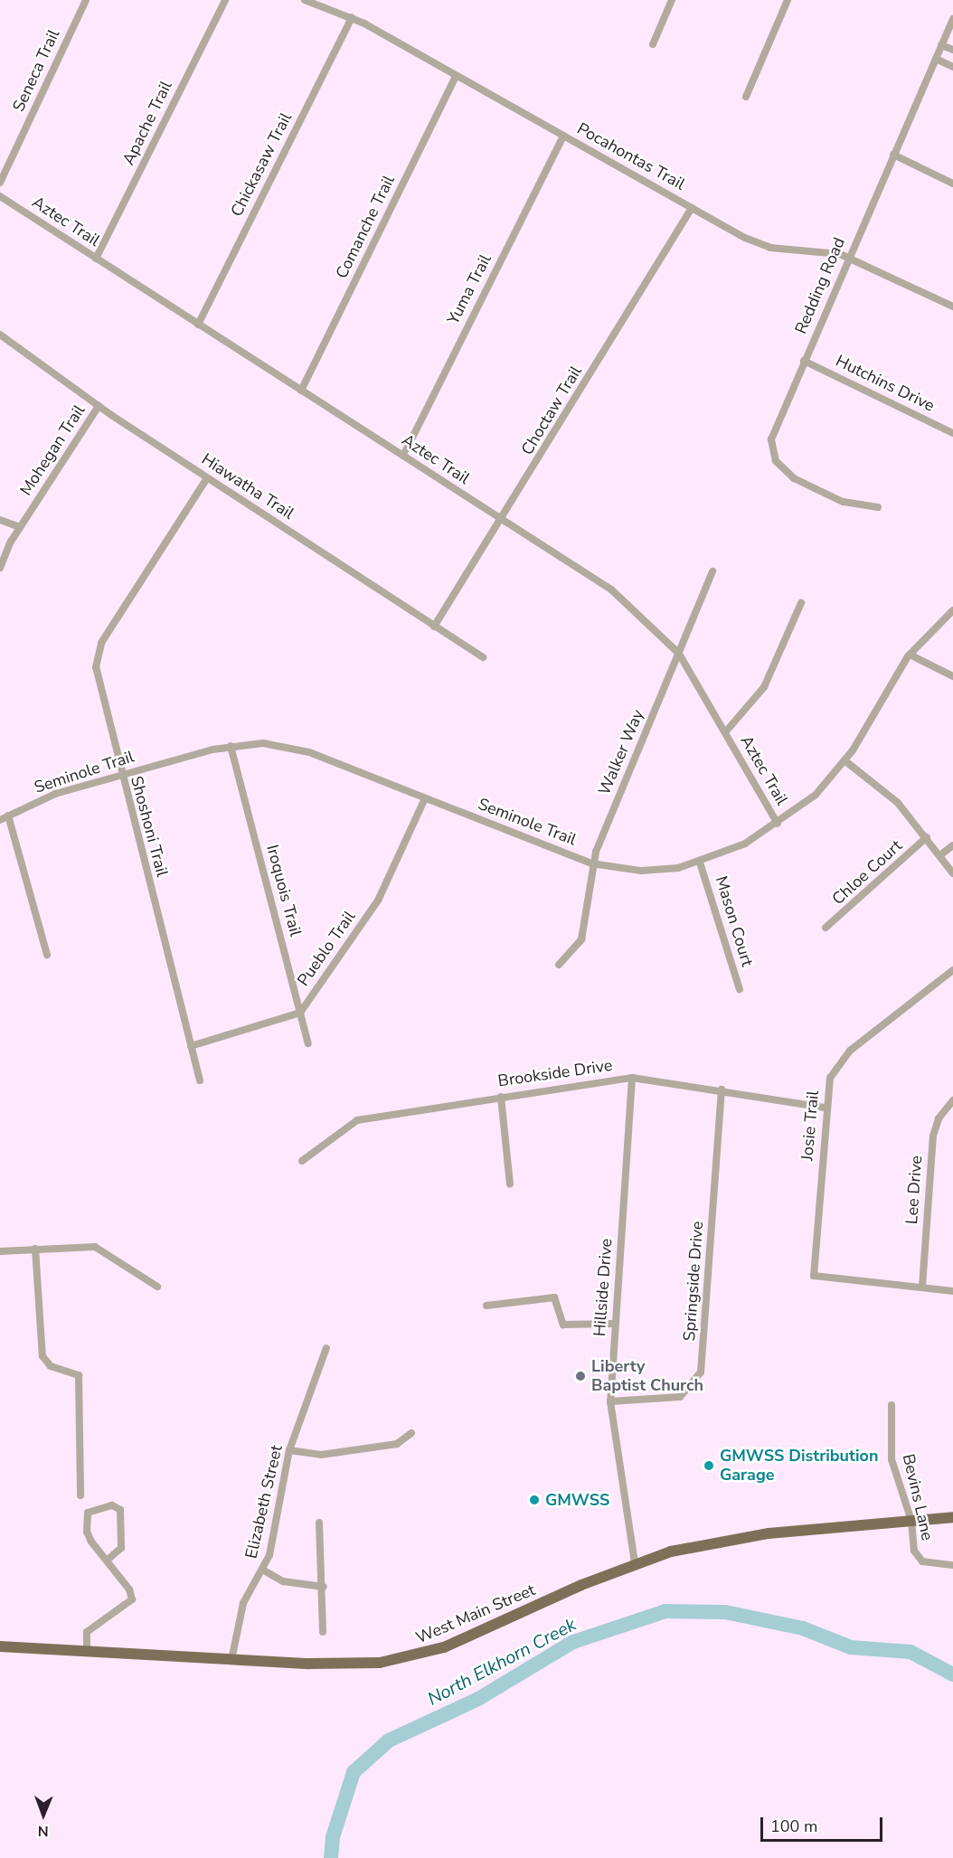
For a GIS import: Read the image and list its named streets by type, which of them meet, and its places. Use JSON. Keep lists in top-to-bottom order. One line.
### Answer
{"streets":{"main road":["West Main Street"],"street":["Seneca Trail","Apache Trail","Pocahontas Trail","Chickasaw Trail","Aztec Trail","Comanche Trail","Redding Road","Yuma Trail","Hutchins Drive","Choctaw Trail","Mohegan Trail","Hiawatha Trail","Walker Way","Seminole Trail","Shoshoni Trail","Chloe Court","Iroquois Trail","Mason Court","Pueblo Trail","Brookside Drive","Josie Trail","Lee Drive","Springside Drive","Hillside Drive","Bevins Lane","Elizabeth Street"]},"crossings":[["Apache Trail","Aztec Trail"],["Pocahontas Trail","Chickasaw Trail"],["Pocahontas Trail","Comanche Trail"],["Pocahontas Trail","Redding Road"],["Pocahontas Trail","Yuma Trail"],["Pocahontas Trail","Choctaw Trail"],["Chickasaw Trail","Aztec Trail"],["Aztec Trail","Comanche Trail"],["Aztec Trail","Yuma Trail"],["Aztec Trail","Choctaw Trail"],["Aztec Trail","Walker Way"],["Aztec Trail","Seminole Trail"],["Redding Road","Hutchins Drive"],["Choctaw Trail","Hiawatha Trail"],["Mohegan Trail","Hiawatha Trail"],["Hiawatha Trail","Shoshoni Trail"],["Walker Way","Seminole Trail"],["Seminole Trail","Shoshoni Trail"],["Seminole Trail","Iroquois Trail"],["Seminole Trail","Mason Court"],["Seminole Trail","Pueblo Trail"],["Shoshoni Trail","Pueblo Trail"],["Iroquois Trail","Pueblo Trail"],["Brookside Drive","Josie Trail"],["Brookside Drive","Springside Drive"],["Brookside Drive","Hillside Drive"],["Josie Trail","Lee Drive"],["Springside Drive","Hillside Drive"],["Hillside Drive","West Main Street"],["Bevins Lane","West Main Street"],["Elizabeth Street","West Main Street"]],"water":["North Elkhorn Creek"],"places":["Liberty Baptist Church","GMWSS Distribution Garage","GMWSS"],"scale_bar":"100 m","north":"bottom"}
